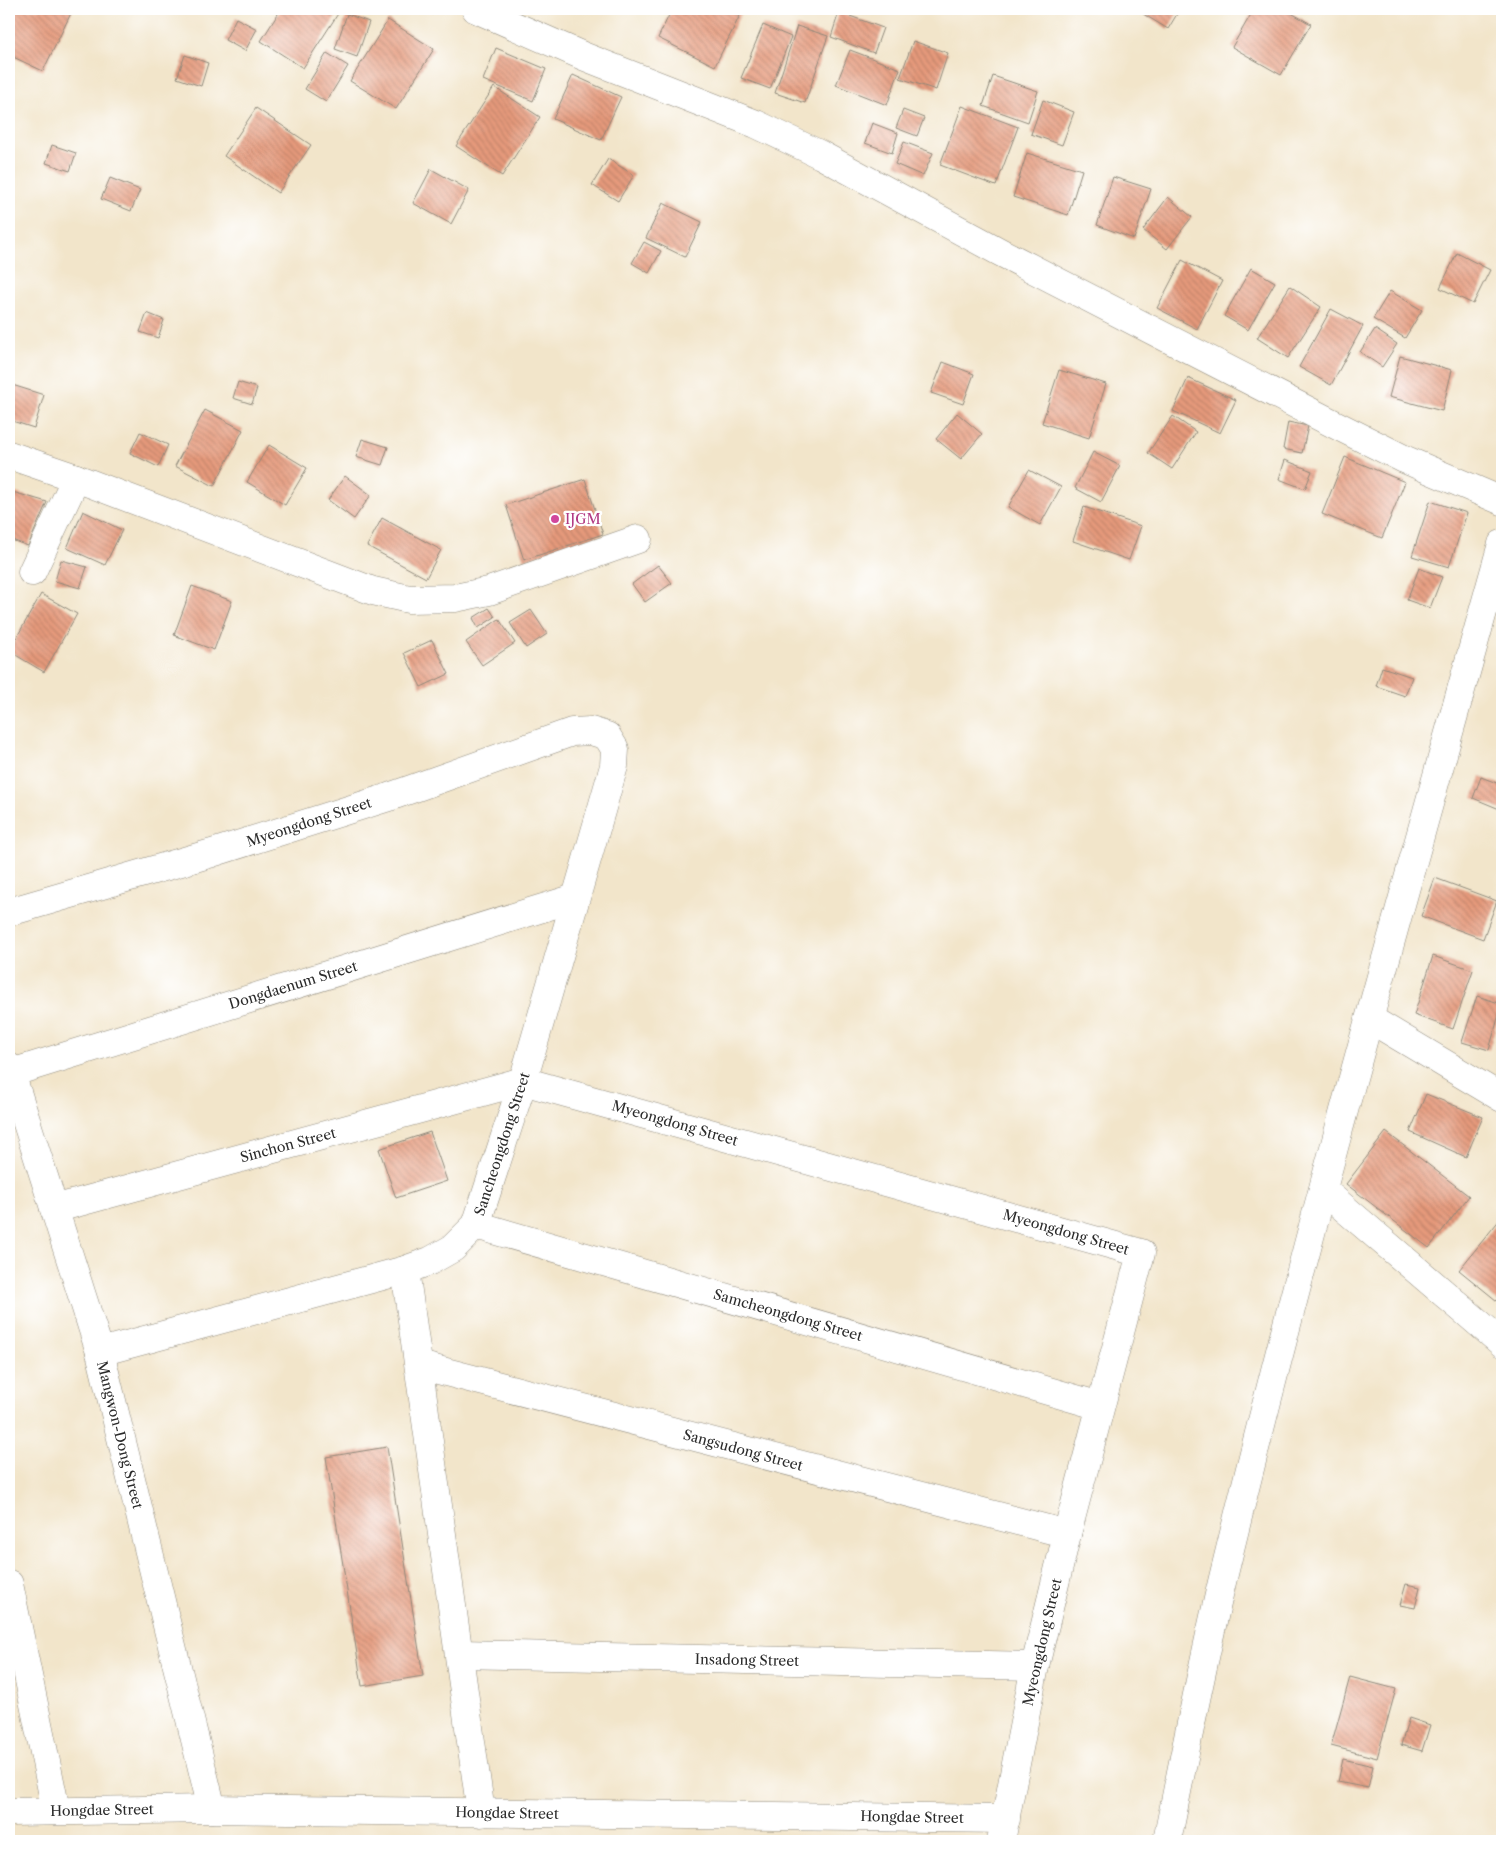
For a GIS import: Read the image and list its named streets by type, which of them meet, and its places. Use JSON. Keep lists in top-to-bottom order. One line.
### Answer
{"streets":{"street":["Myeongdong Street","Dongdaenum Street","Sancheongdong Street","Sinchon Street","Samcheongdong Street","Mangwon-Dong Street","Sangsudong Street","Insadong Street","Hongdae Street"]},"crossings":[["Myeongdong Street","Sancheongdong Street"],["Myeongdong Street","Sinchon Street"],["Myeongdong Street","Samcheongdong Street"],["Myeongdong Street","Sangsudong Street"],["Myeongdong Street","Insadong Street"],["Myeongdong Street","Hongdae Street"],["Dongdaenum Street","Sancheongdong Street"],["Dongdaenum Street","Mangwon-Dong Street"],["Sancheongdong Street","Sinchon Street"],["Sancheongdong Street","Samcheongdong Street"],["Sancheongdong Street","Mangwon-Dong Street"],["Sinchon Street","Mangwon-Dong Street"],["Mangwon-Dong Street","Hongdae Street"]],"places":["IJGM"]}
